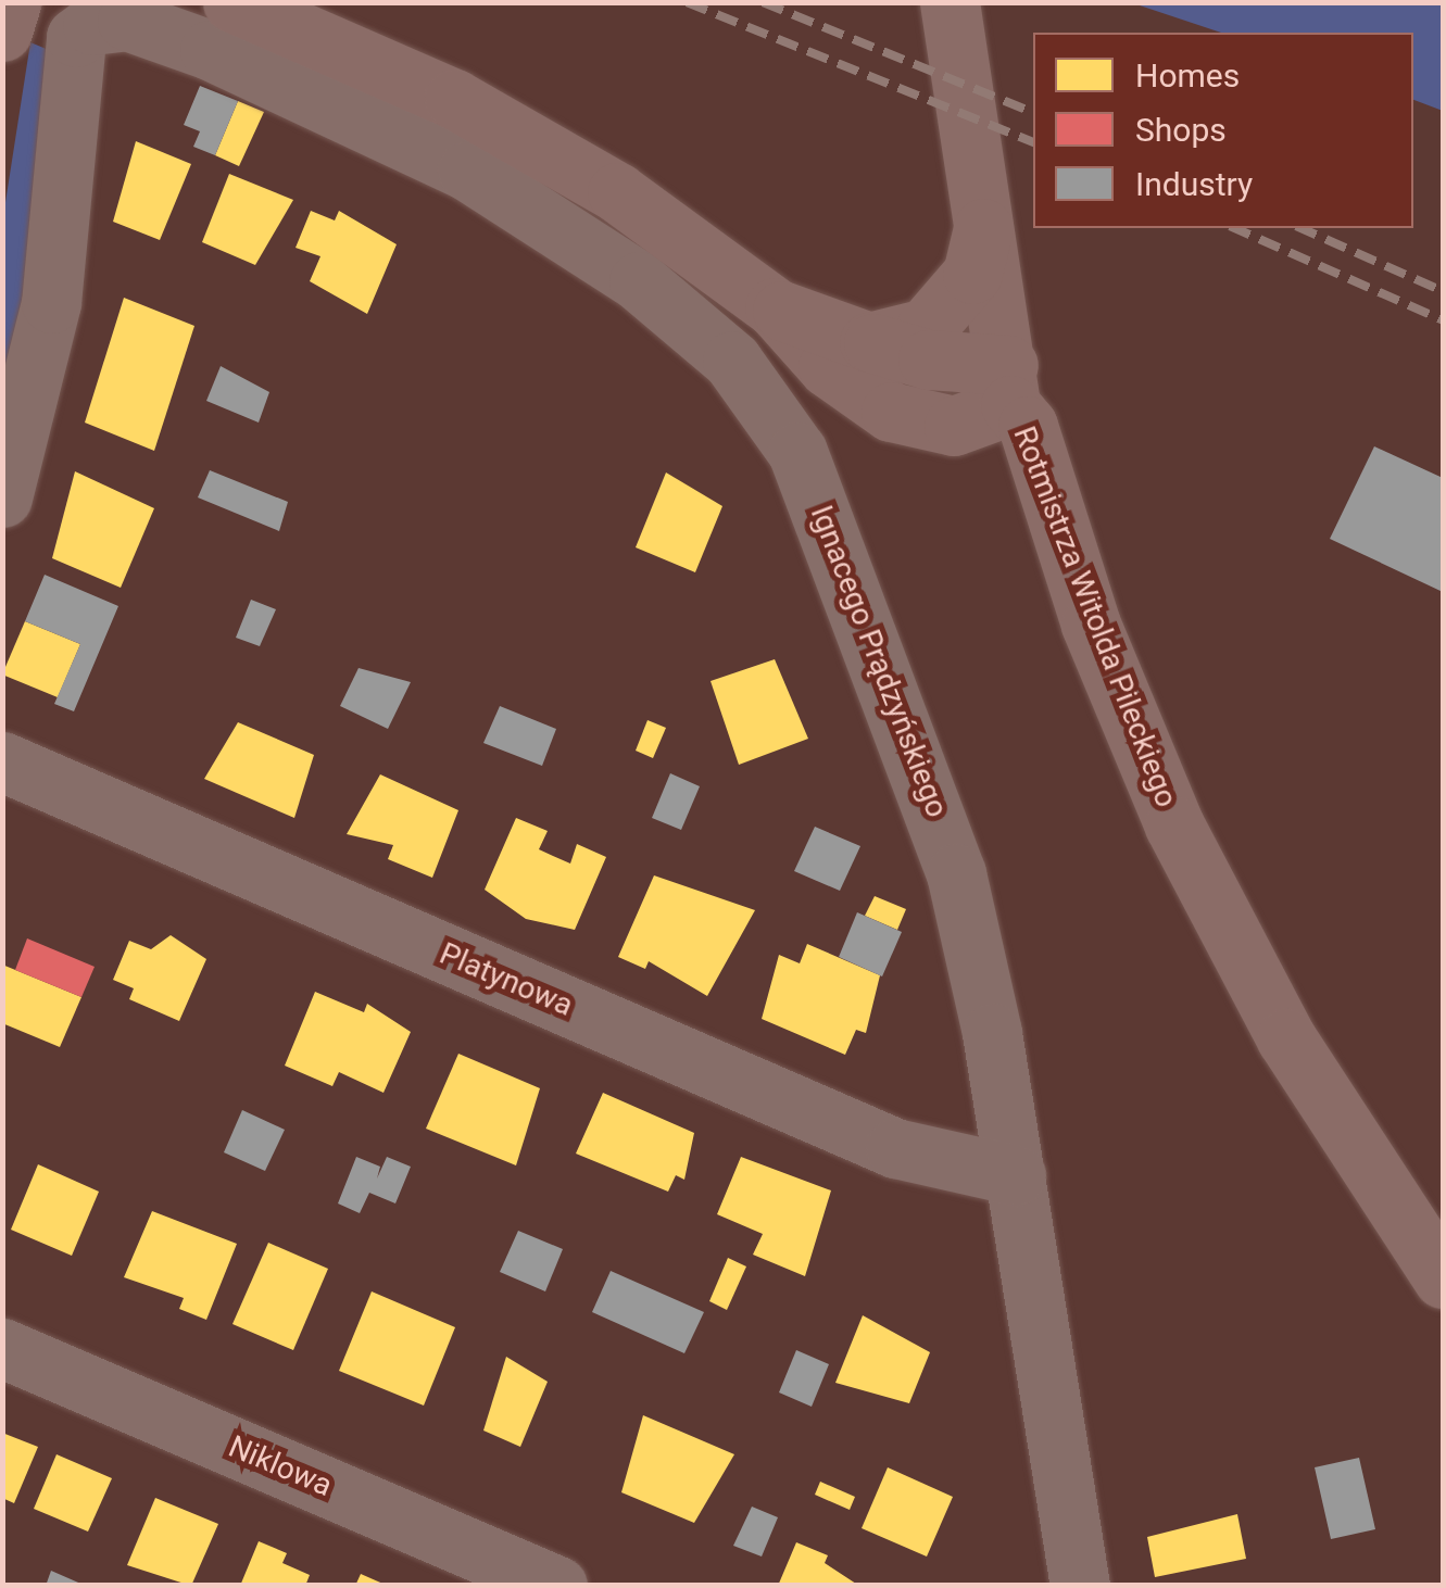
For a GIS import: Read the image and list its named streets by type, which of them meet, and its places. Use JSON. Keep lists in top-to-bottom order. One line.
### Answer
{"streets":{"main road":["Rotmistrza Witolda Pileckiego"],"street":["Ignacego Prądzyńskiego","Platynowa","Niklowa"]},"crossings":[["Ignacego Prądzyńskiego","Platynowa"]],"legend":["Homes","Shops","Industry"]}
